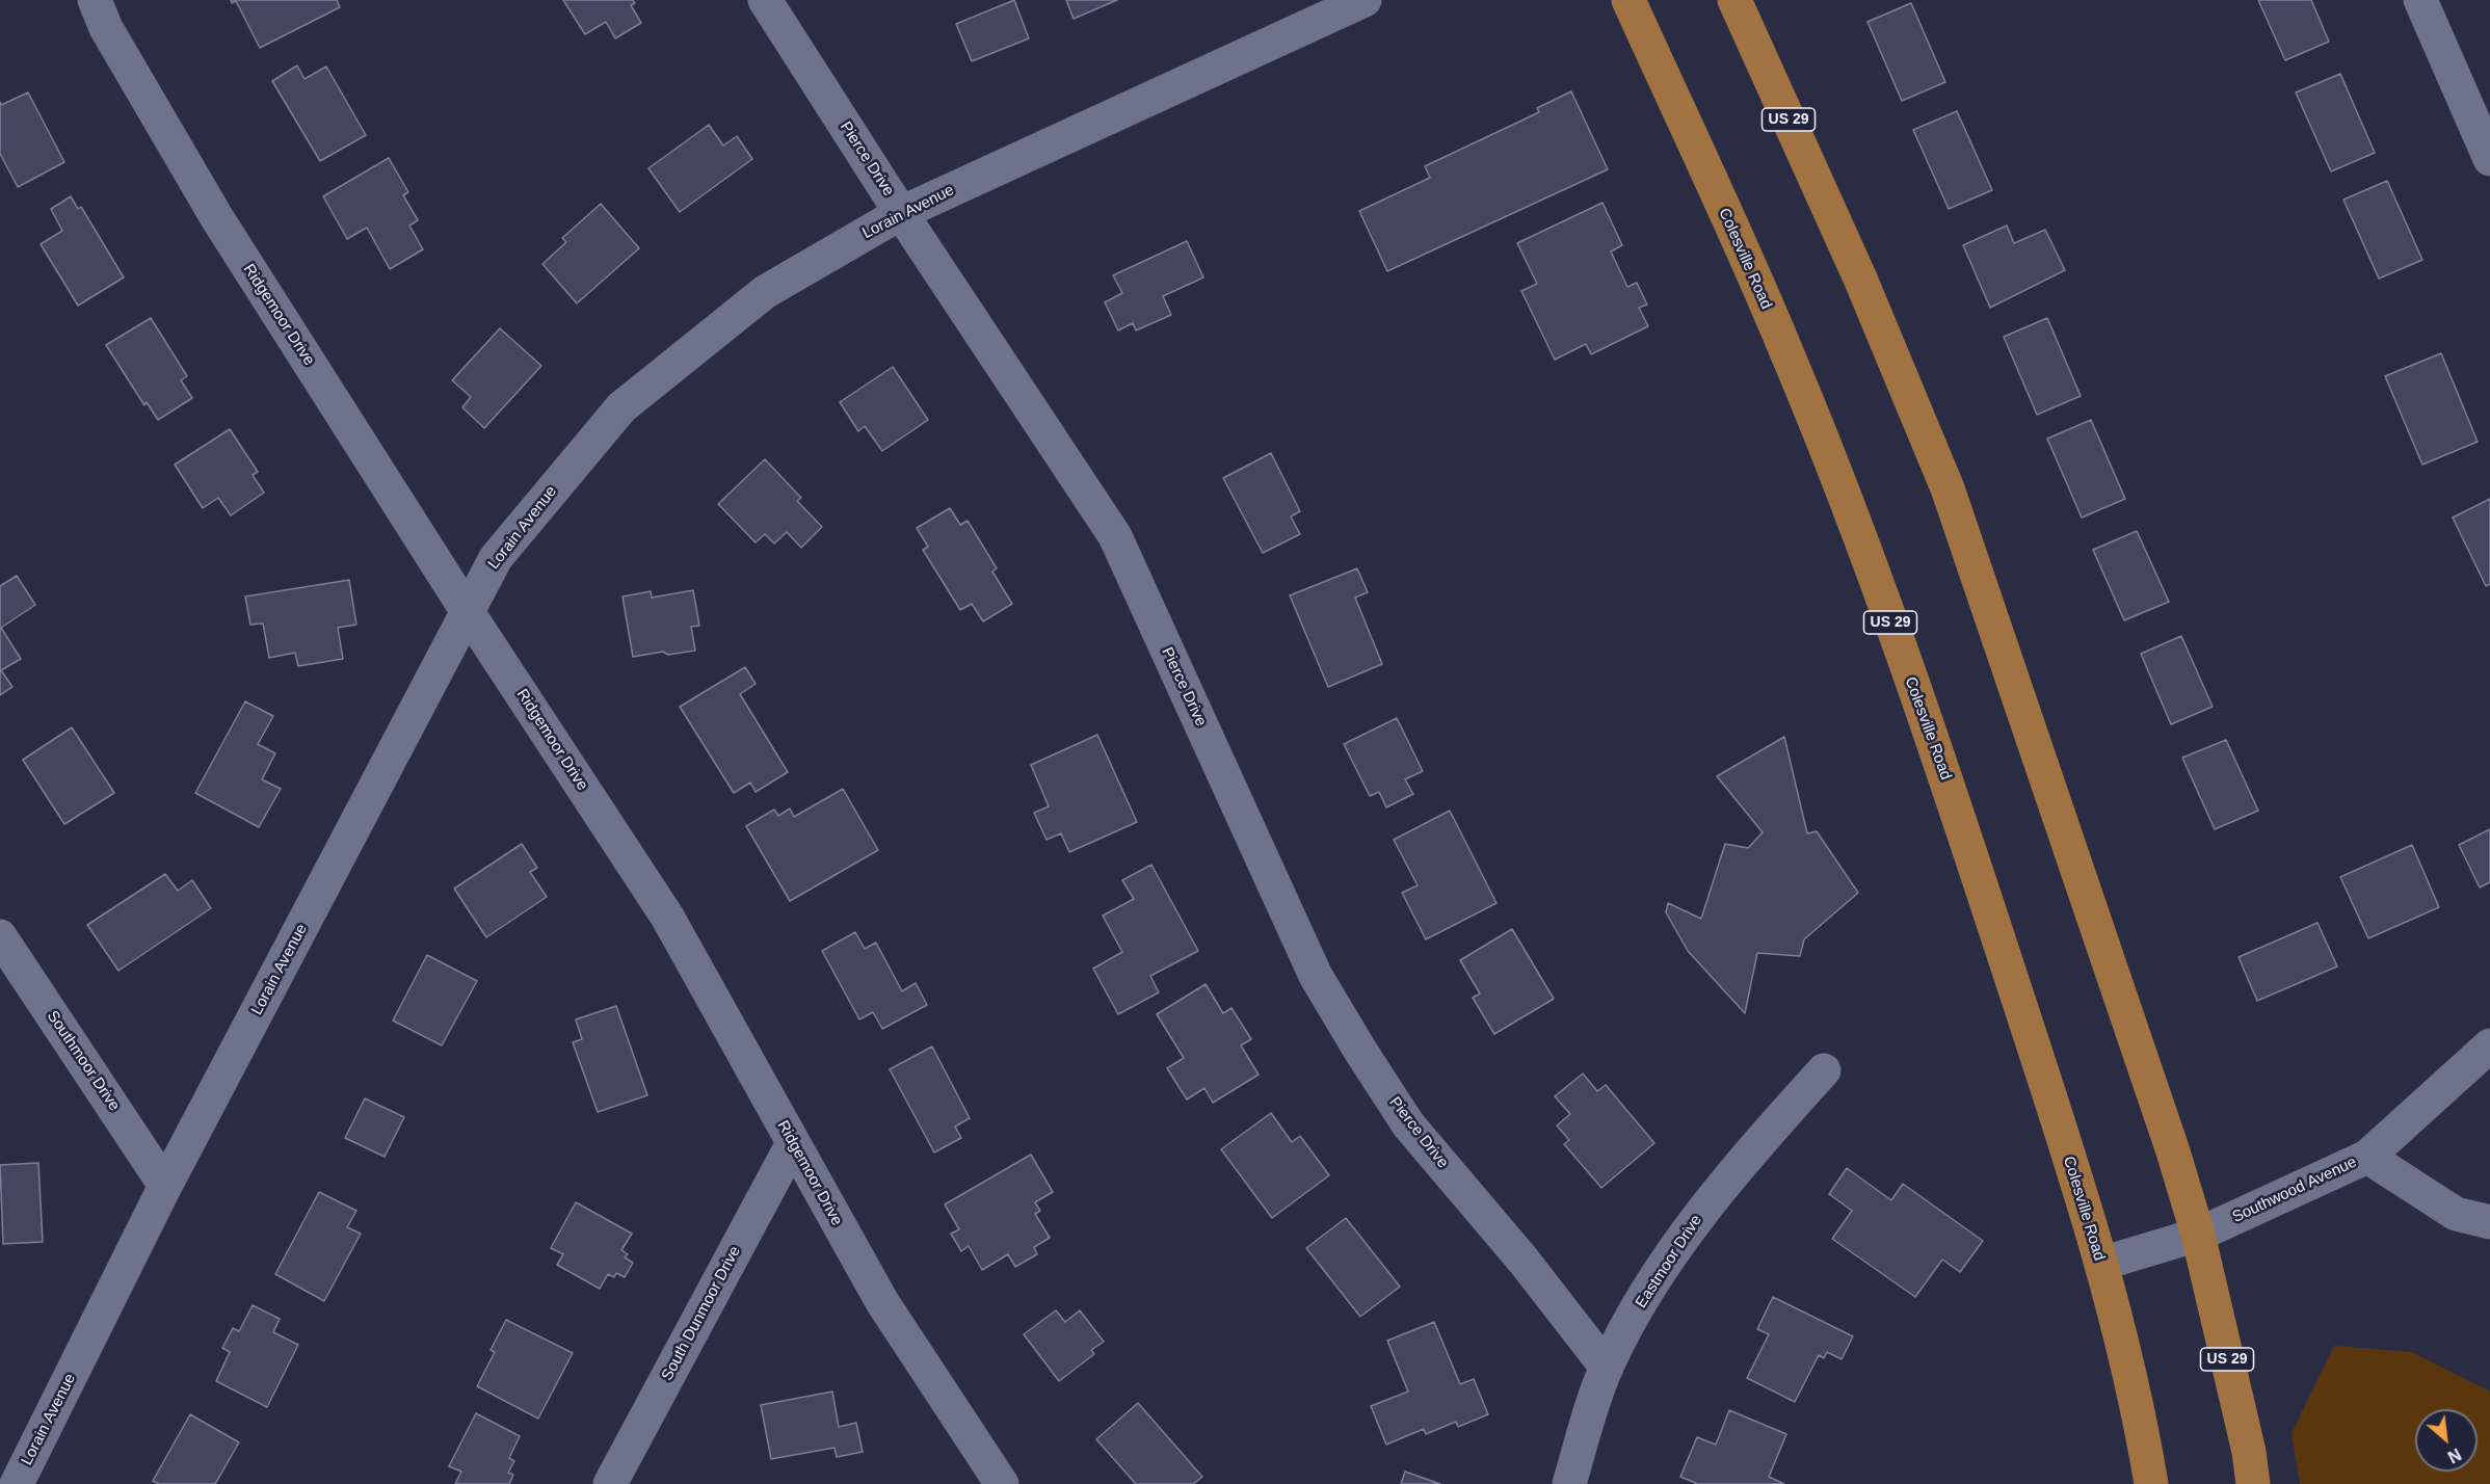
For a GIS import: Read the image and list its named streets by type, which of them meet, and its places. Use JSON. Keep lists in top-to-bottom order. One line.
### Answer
{"streets":{"highway":["US 29","Colesville Road"],"street":["Pierce Drive","Lorain Avenue","Ridgemoor Drive","Southmoor Drive","Southwood Avenue","Eastmoor Drive","South Dunmoor Drive"]},"crossings":[["US 29","Southwood Avenue"],["Pierce Drive","Lorain Avenue"],["Pierce Drive","Eastmoor Drive"],["Lorain Avenue","Ridgemoor Drive"],["Lorain Avenue","Southmoor Drive"],["Colesville Road","Southwood Avenue"],["Ridgemoor Drive","South Dunmoor Drive"]],"north":"bottom right"}
